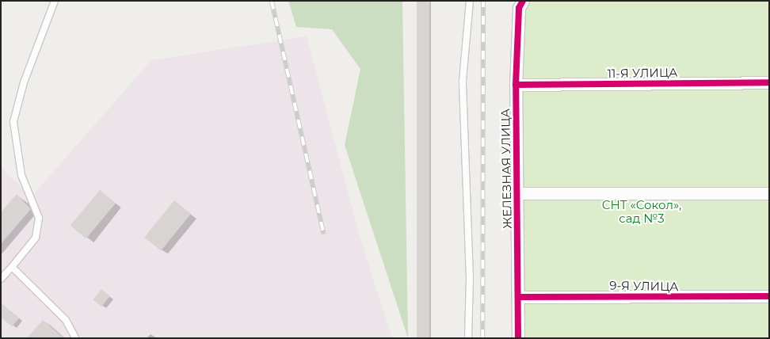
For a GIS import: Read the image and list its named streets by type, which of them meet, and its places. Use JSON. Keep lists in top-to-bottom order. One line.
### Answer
{"streets":{"street":["11-Я УЛИЦА","ЖЕЛЕЗНАЯ УЛИЦА","9-Я УЛИЦА"]},"crossings":[["11-Я УЛИЦА","ЖЕЛЕЗНАЯ УЛИЦА"],["ЖЕЛЕЗНАЯ УЛИЦА","9-Я УЛИЦА"]],"parks":["СНТ «Сокол», сад №3"]}
